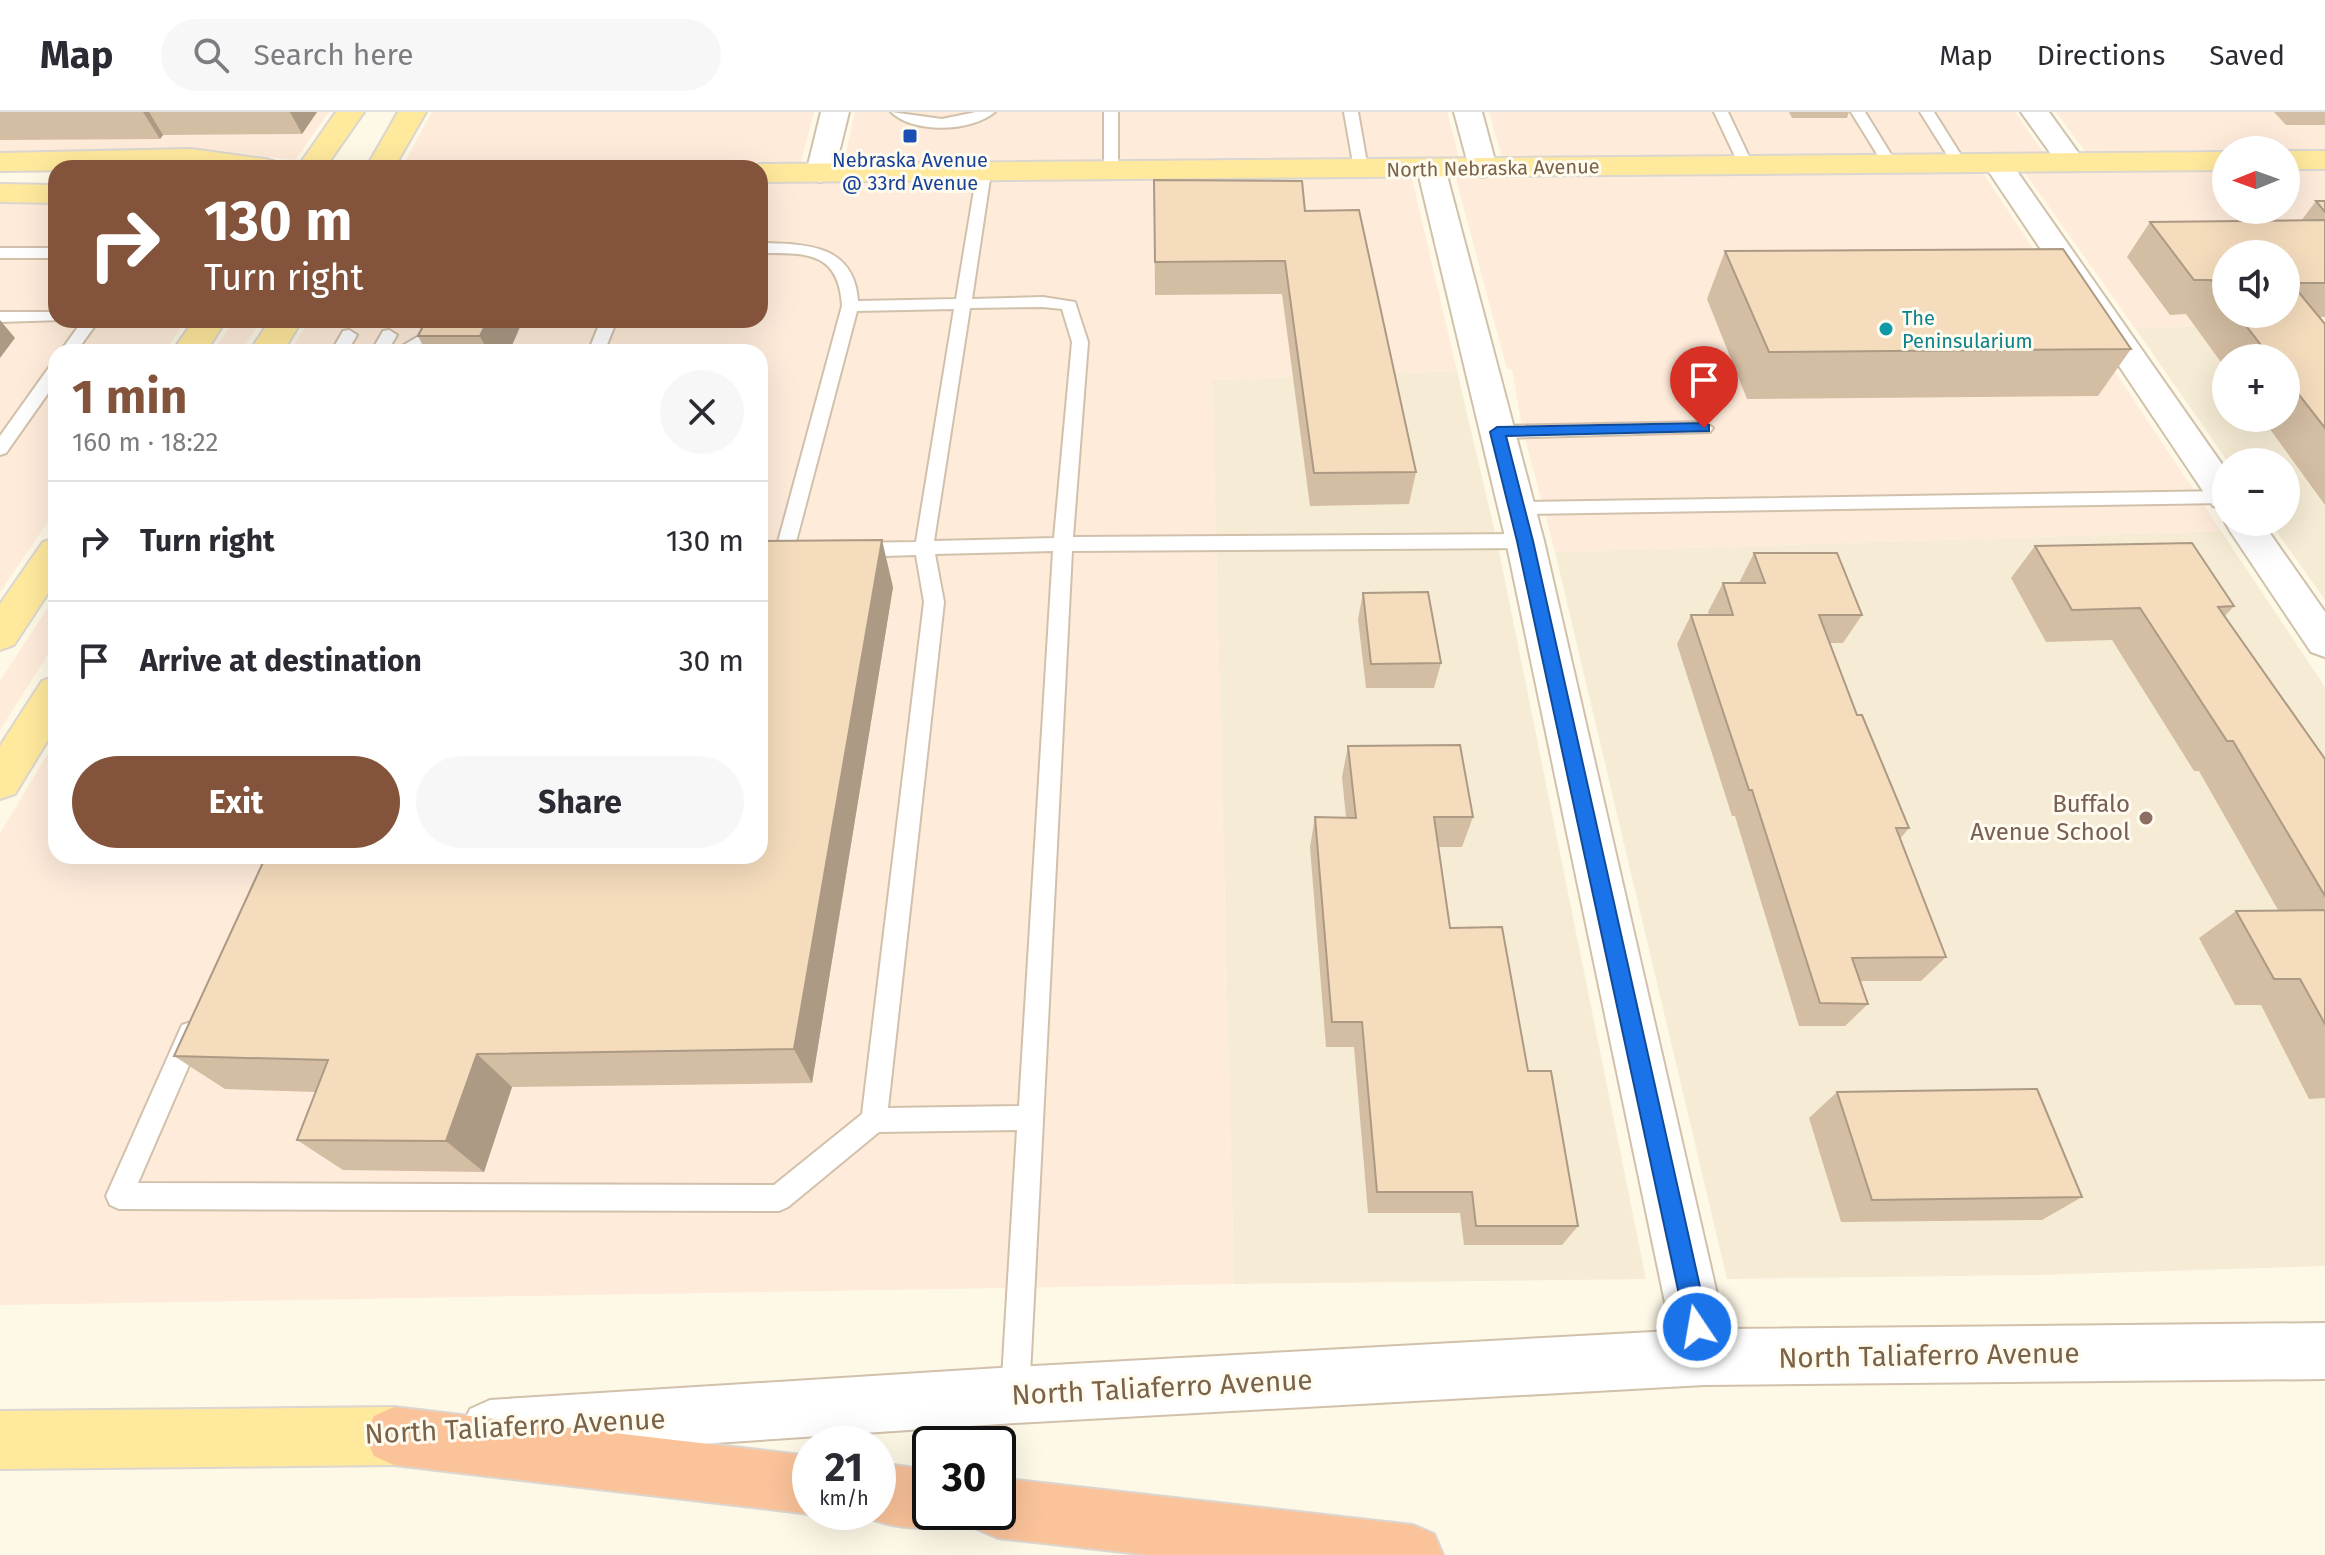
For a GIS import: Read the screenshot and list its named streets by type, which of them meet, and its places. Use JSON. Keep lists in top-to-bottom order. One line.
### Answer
{"streets":{"main road":["North Nebraska Avenue","North Taliaferro Avenue"]},"places":{"transit":["Nebraska Avenue @ 33rd Avenue"],"other":["The Peninsularium","Buffalo Avenue School"]},"north":"left","page":{"header":"Map","search":"Search here","nav":["Map","Directions","Saved"],"map_buttons":["+","−"],"turn":["130 m","Turn right"],"heading":["1 min","160 m · 18:22"],"list":[{"name":"Turn right","value":"130 m"},{"name":"Arrive at destination","value":"30 m"}],"buttons":["Exit","Share"],"speed":"21 km/h","limit":"30"}}
